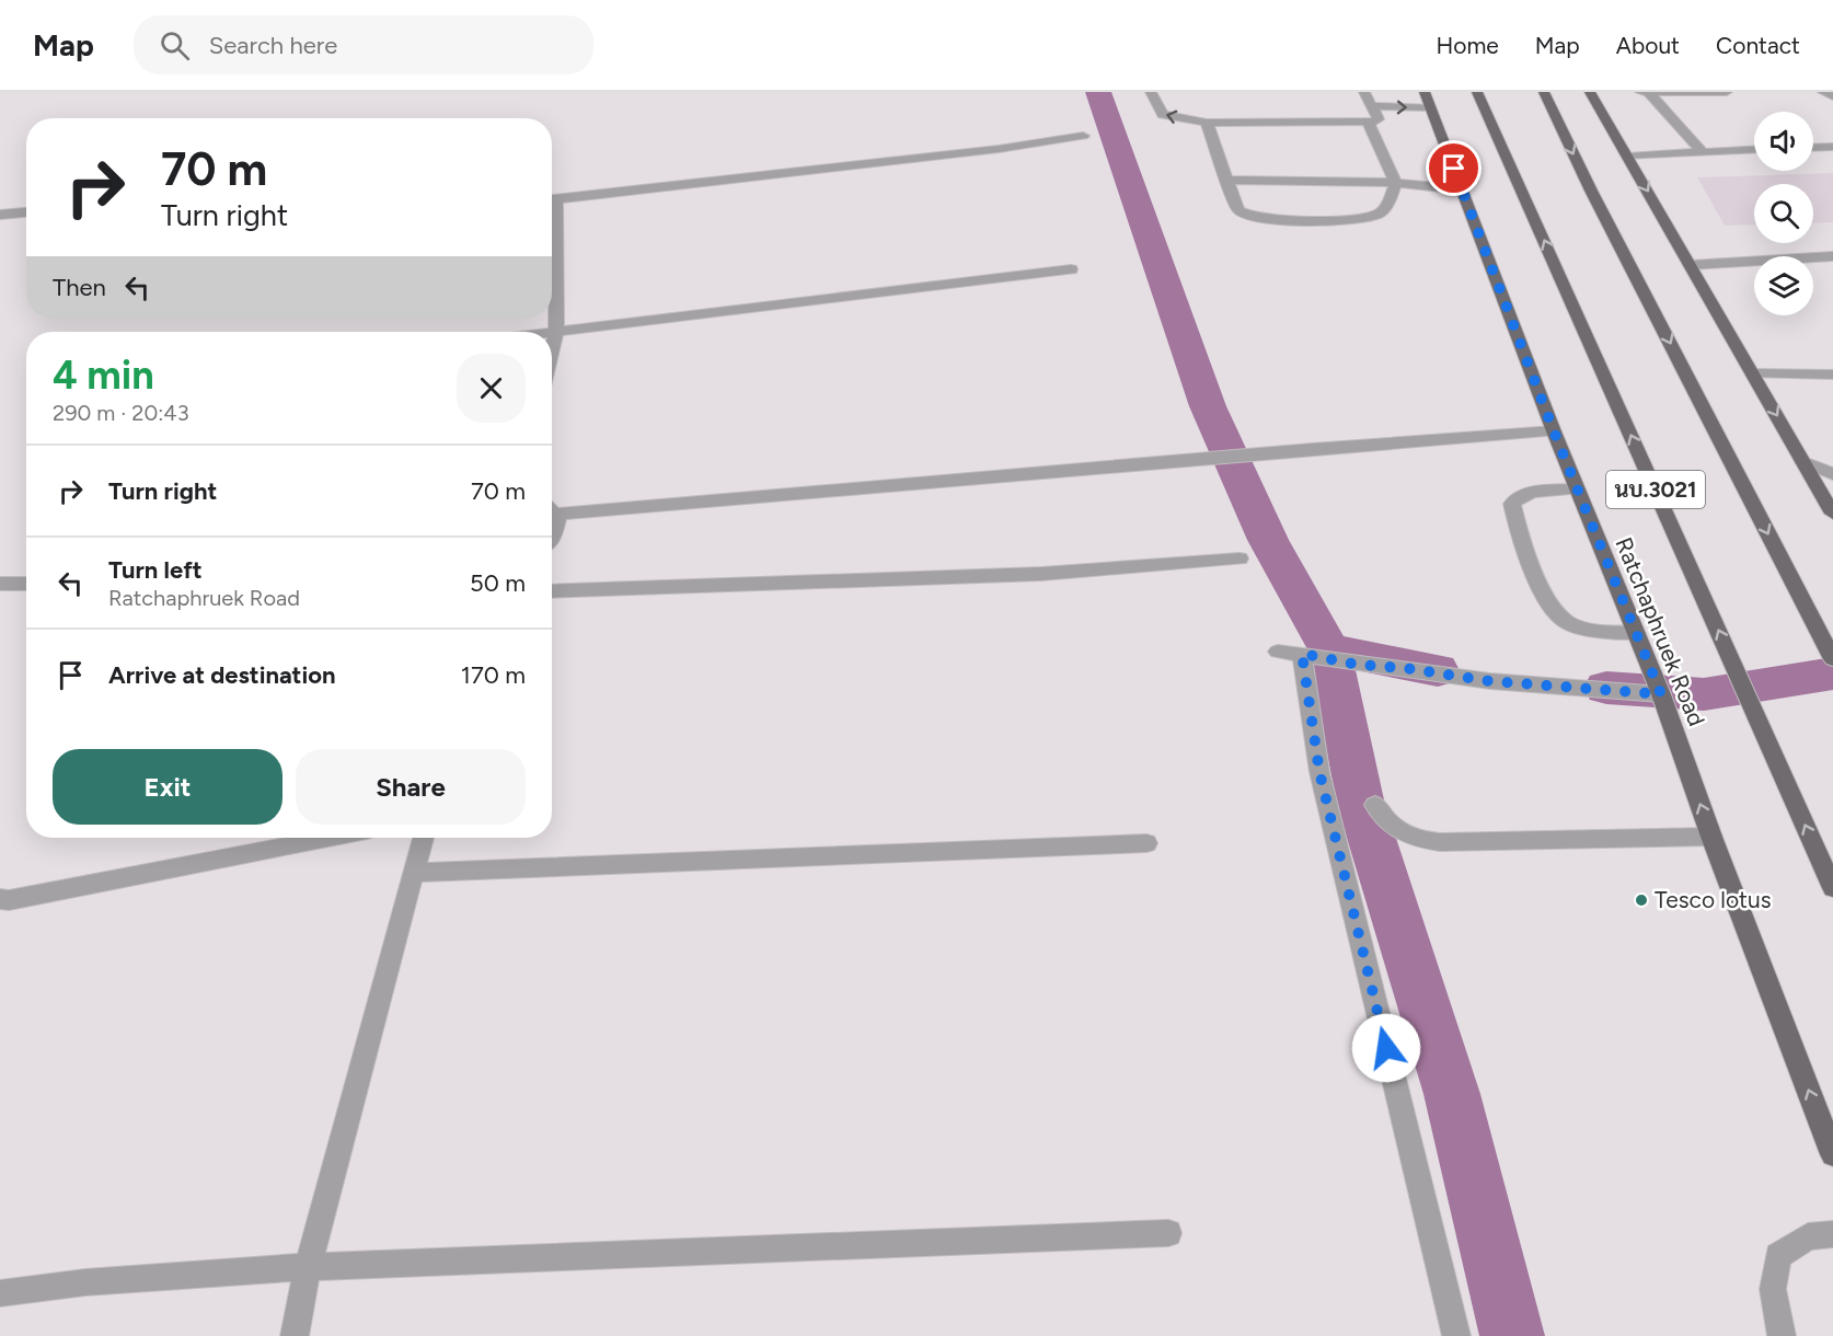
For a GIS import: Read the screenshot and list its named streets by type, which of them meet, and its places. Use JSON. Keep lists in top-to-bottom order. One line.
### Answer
{"streets":{"main road":["นบ.3021","Ratchaphruek Road"]},"places":["Tesco lotus"],"page":{"header":"Map","search":"Search here","nav":["Home","Map","About","Contact"],"turn":["70 m","Turn right"],"then":"Then","heading":["4 min","290 m · 20:43"],"list":[{"name":"Turn right","value":"70 m"},{"name":"Turn left","note":"Ratchaphruek Road","value":"50 m"},{"name":"Arrive at destination","value":"170 m"}],"buttons":["Exit","Share"]}}
